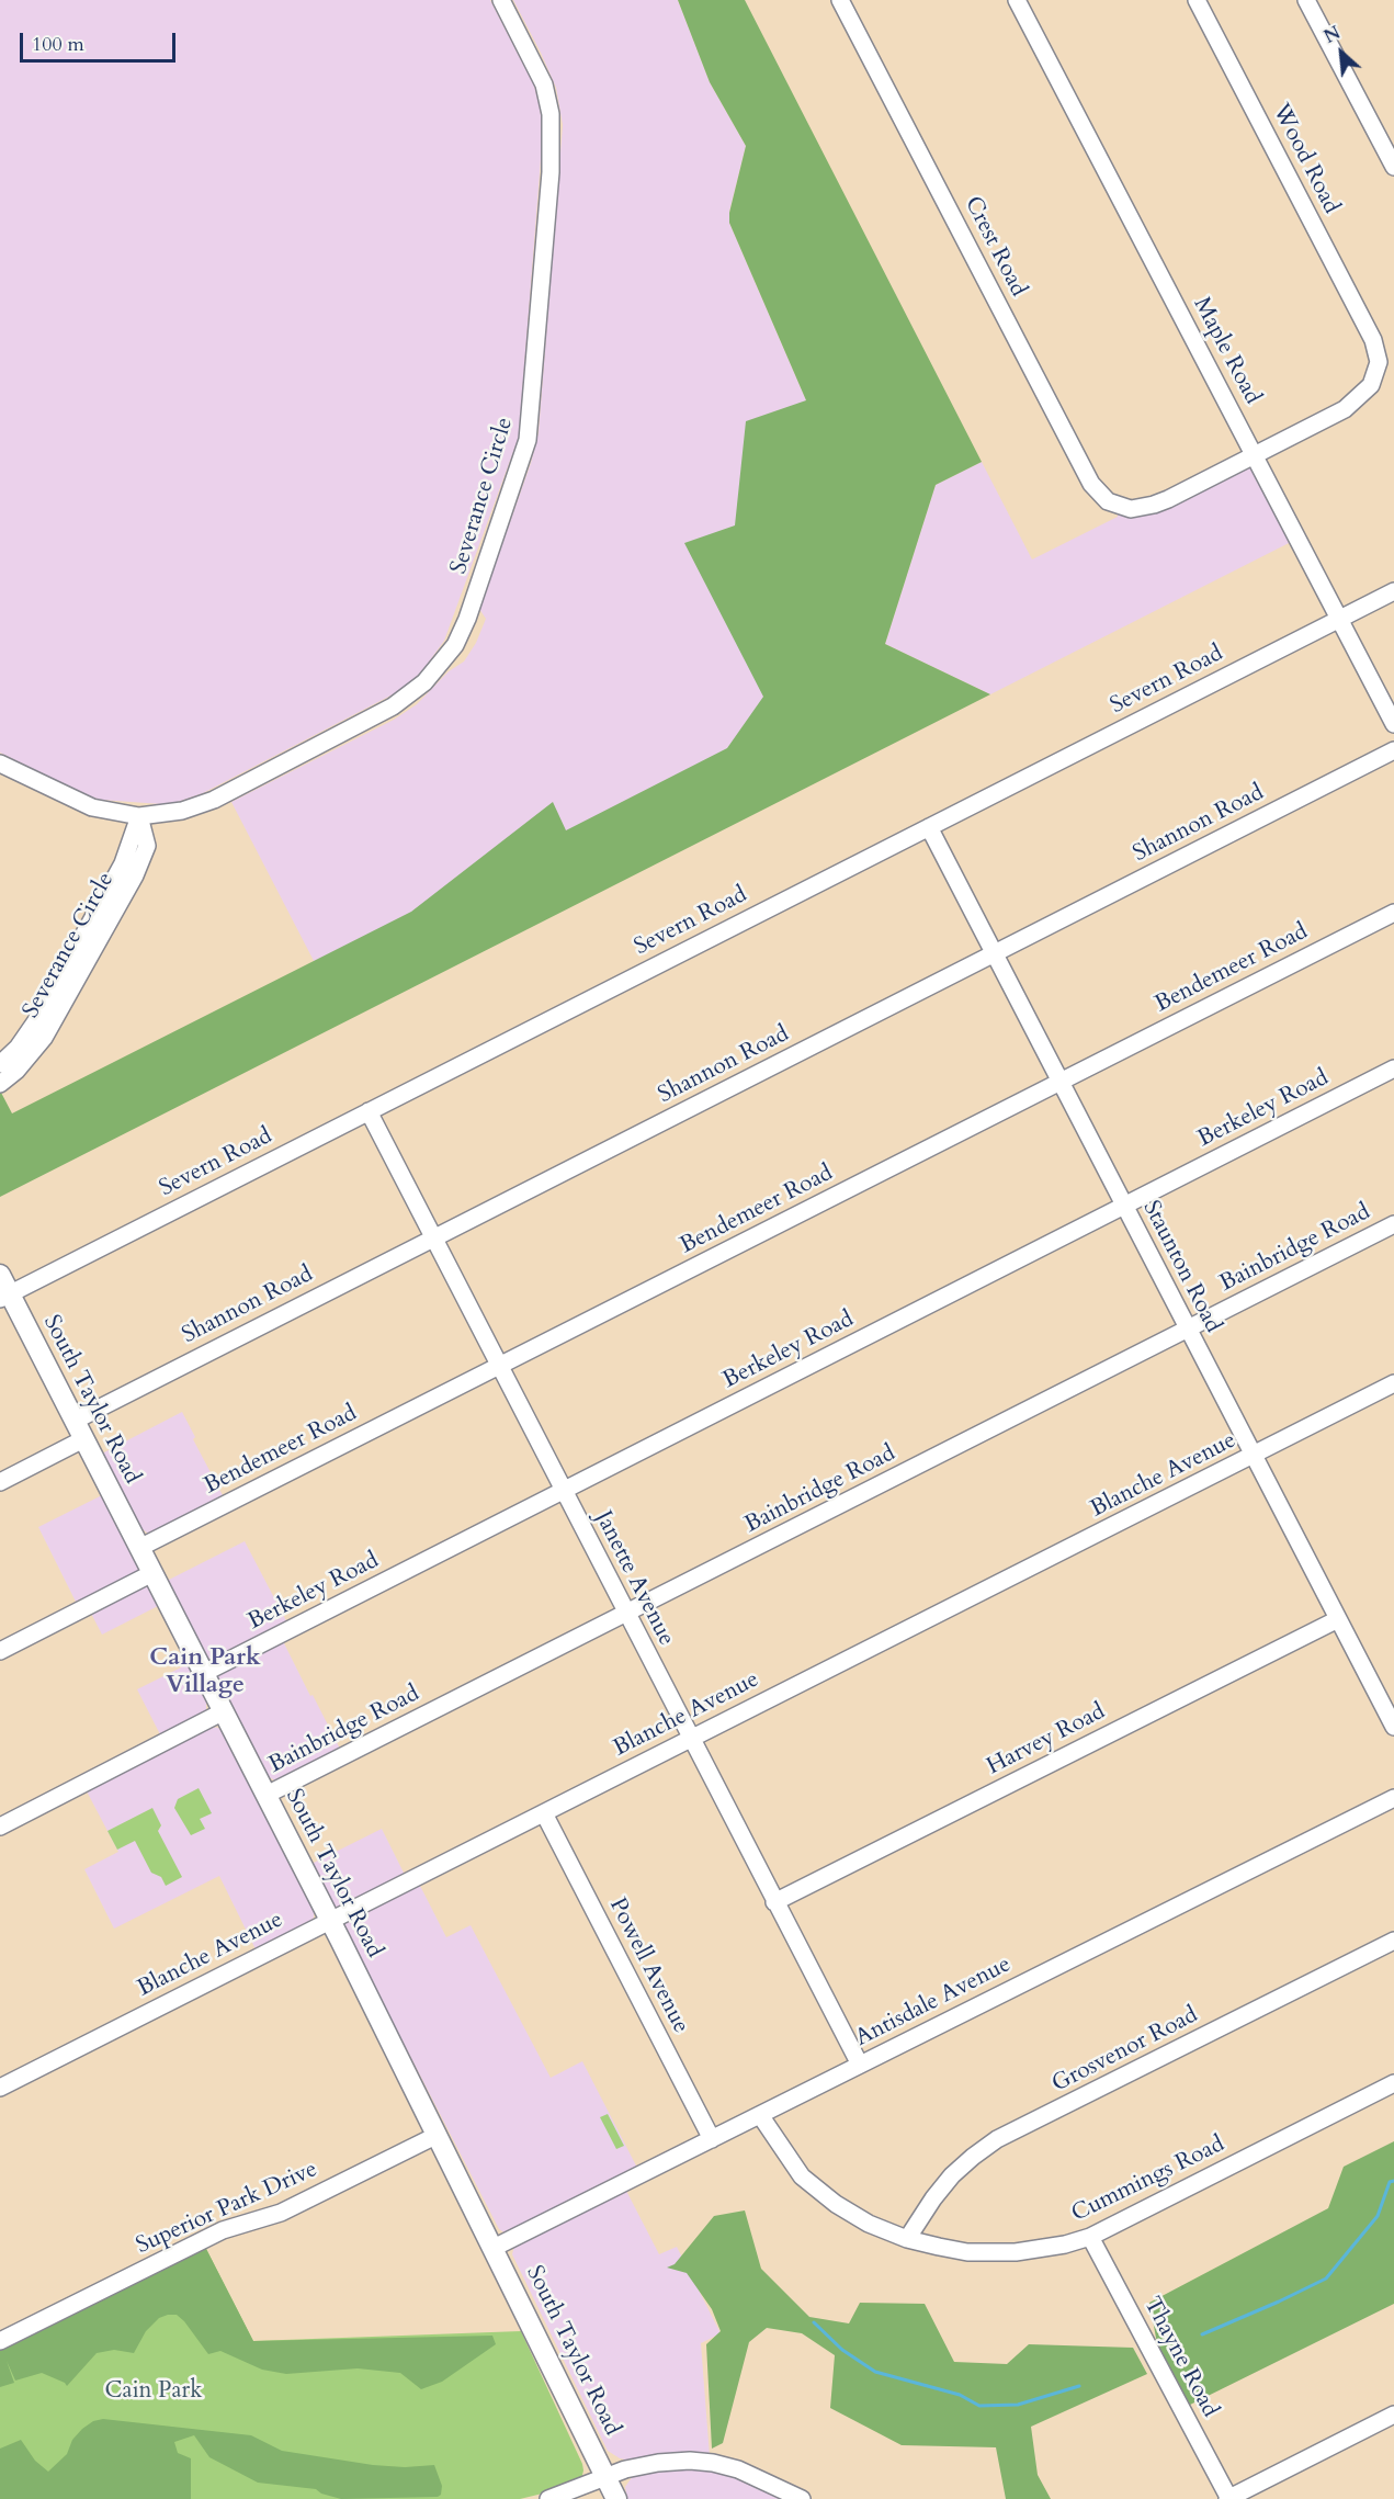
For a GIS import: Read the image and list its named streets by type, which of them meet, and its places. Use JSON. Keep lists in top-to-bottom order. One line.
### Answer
{"streets":{"main road":["South Taylor Road"],"street":["Wood Road","Crest Road","Maple Road","Severance Circle","Severn Road","Shannon Road","Bendemeer Road","Berkeley Road","Bainbridge Road","Staunton Road","Blanche Avenue","Janette Avenue","Harvey Road","Powell Avenue","Antisdale Avenue","Grosvenor Road","Cummings Road","Superior Park Drive","Thayne Road"]},"crossings":[["Wood Road","Crest Road"],["Wood Road","Maple Road"],["Crest Road","Maple Road"],["Maple Road","Severn Road"],["Severn Road","Staunton Road"],["Severn Road","South Taylor Road"],["Severn Road","Janette Avenue"],["Shannon Road","Staunton Road"],["Shannon Road","South Taylor Road"],["Shannon Road","Janette Avenue"],["Bendemeer Road","Staunton Road"],["Bendemeer Road","South Taylor Road"],["Bendemeer Road","Janette Avenue"],["Berkeley Road","Staunton Road"],["Berkeley Road","South Taylor Road"],["Berkeley Road","Janette Avenue"],["Bainbridge Road","Staunton Road"],["Bainbridge Road","South Taylor Road"],["Bainbridge Road","Janette Avenue"],["Staunton Road","Blanche Avenue"],["Staunton Road","Harvey Road"],["South Taylor Road","Blanche Avenue"],["South Taylor Road","Antisdale Avenue"],["South Taylor Road","Superior Park Drive"],["Blanche Avenue","Janette Avenue"],["Blanche Avenue","Powell Avenue"],["Janette Avenue","Harvey Road"],["Janette Avenue","Antisdale Avenue"],["Powell Avenue","Antisdale Avenue"],["Antisdale Avenue","Cummings Road"],["Grosvenor Road","Cummings Road"],["Cummings Road","Thayne Road"]],"districts":["Cain Park Village"],"parks":["Cain Park"],"scale_bar":"100 m","north":"top left"}
